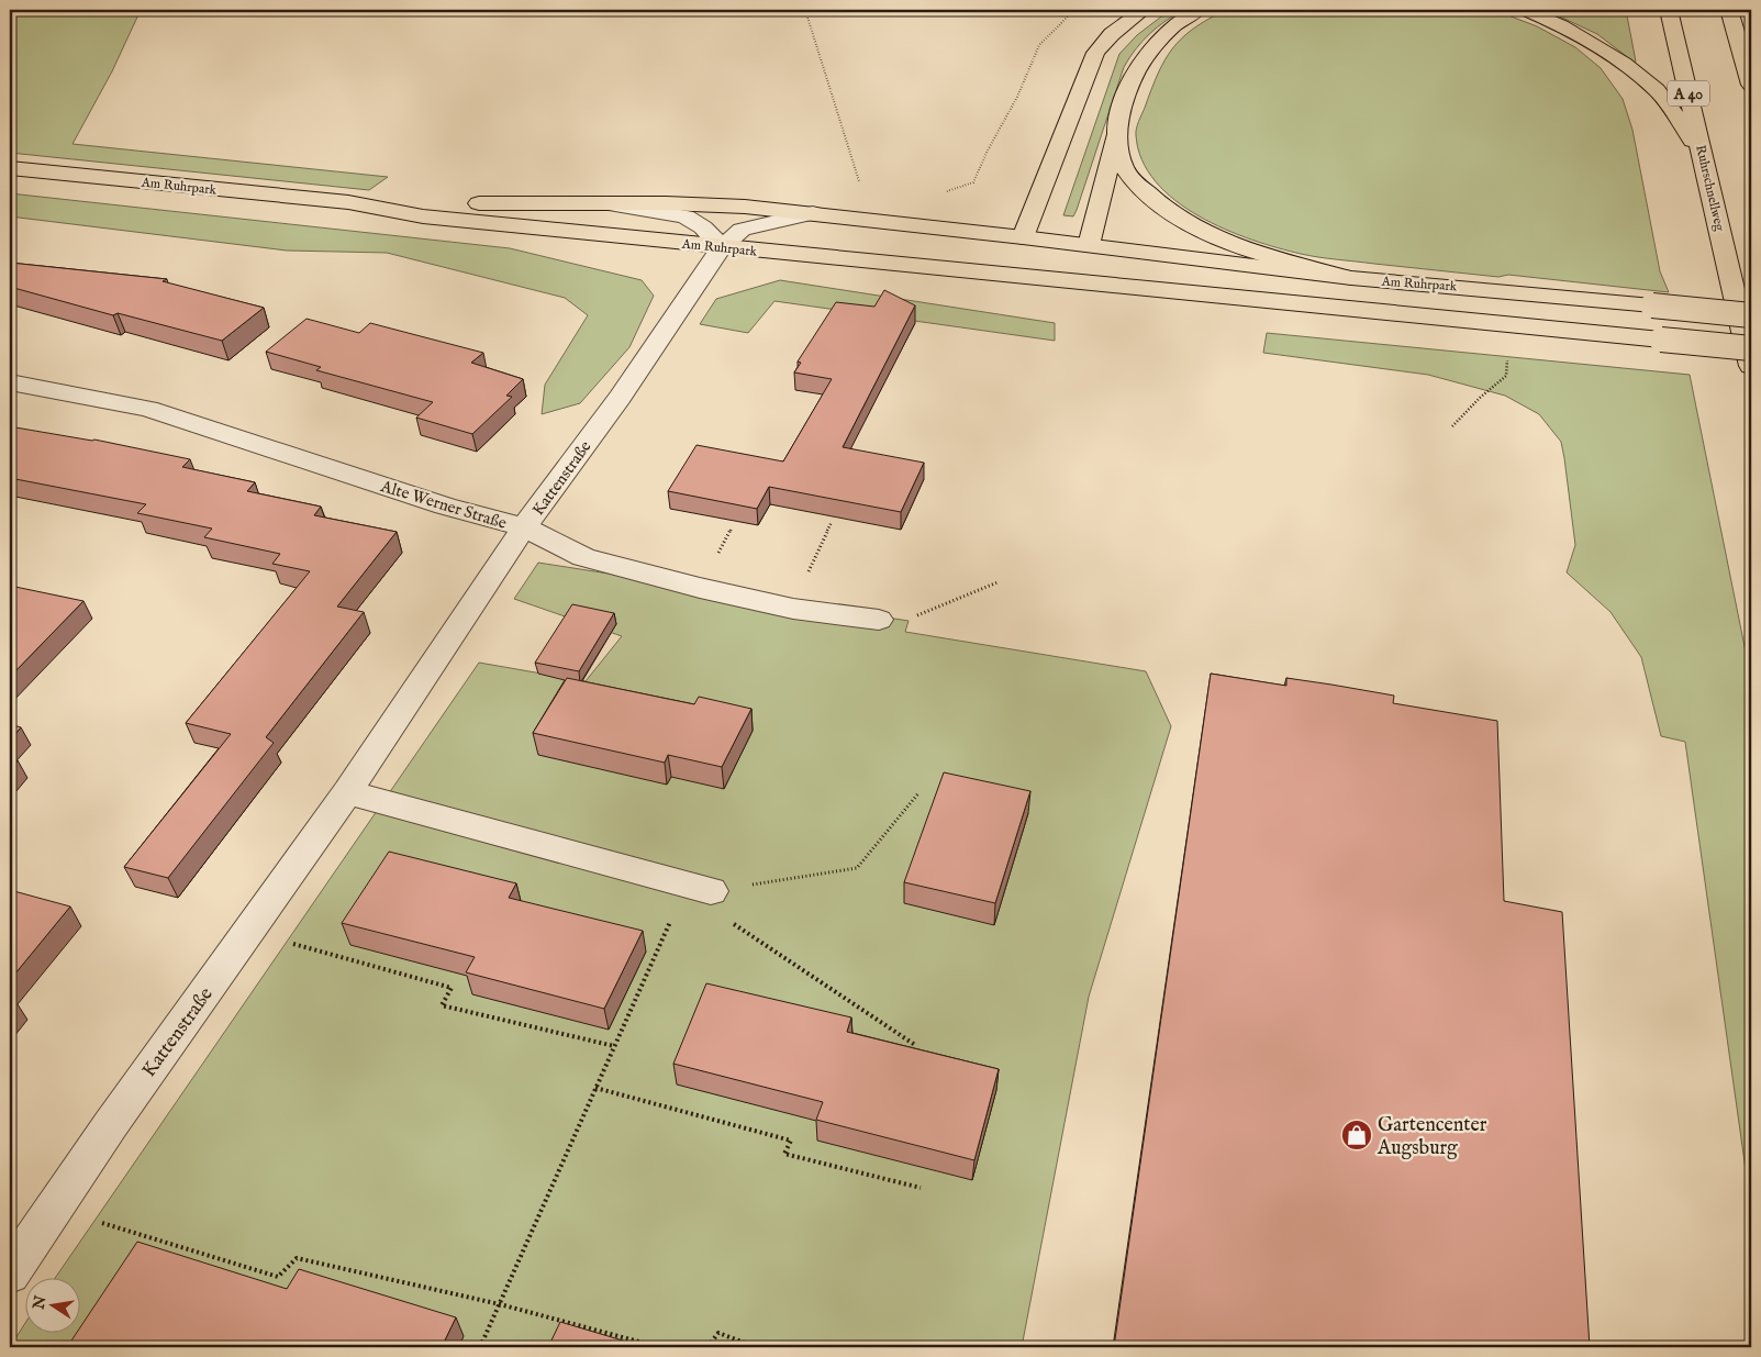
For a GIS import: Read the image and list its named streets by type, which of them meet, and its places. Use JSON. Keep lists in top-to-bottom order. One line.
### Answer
{"streets":{"main road":["A 40","Am Ruhrpark","Ruhrschnellweg"],"street":["Kattenstraße","Alte Werner Straße"]},"crossings":[["Am Ruhrpark","Kattenstraße"],["Kattenstraße","Alte Werner Straße"]],"places":{"shop":["Gartencenter Augsburg"]},"north":"left"}
